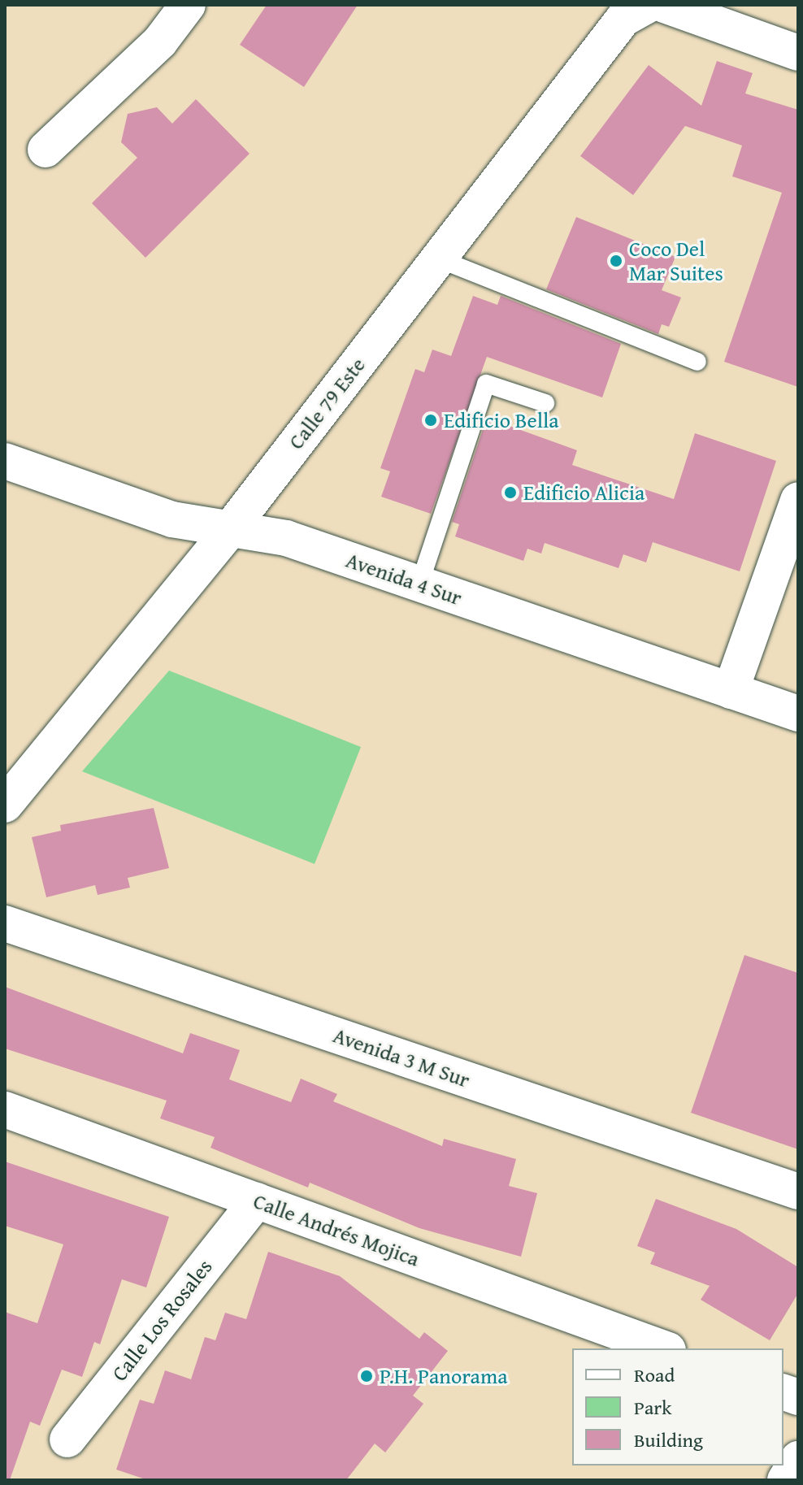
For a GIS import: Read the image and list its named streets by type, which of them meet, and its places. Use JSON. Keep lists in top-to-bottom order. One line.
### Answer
{"streets":{"street":["Calle 79 Este","Avenida 4 Sur","Avenida 3 M Sur","Calle Andrés Mojica","Calle Los Rosales"]},"crossings":[["Calle 79 Este","Avenida 4 Sur"],["Calle Andrés Mojica","Calle Los Rosales"]],"places":["Coco Del Mar Suites","Edificio Bella","Edificio Alicia","P.H. Panorama"],"legend":["Road","Park","Building"]}
